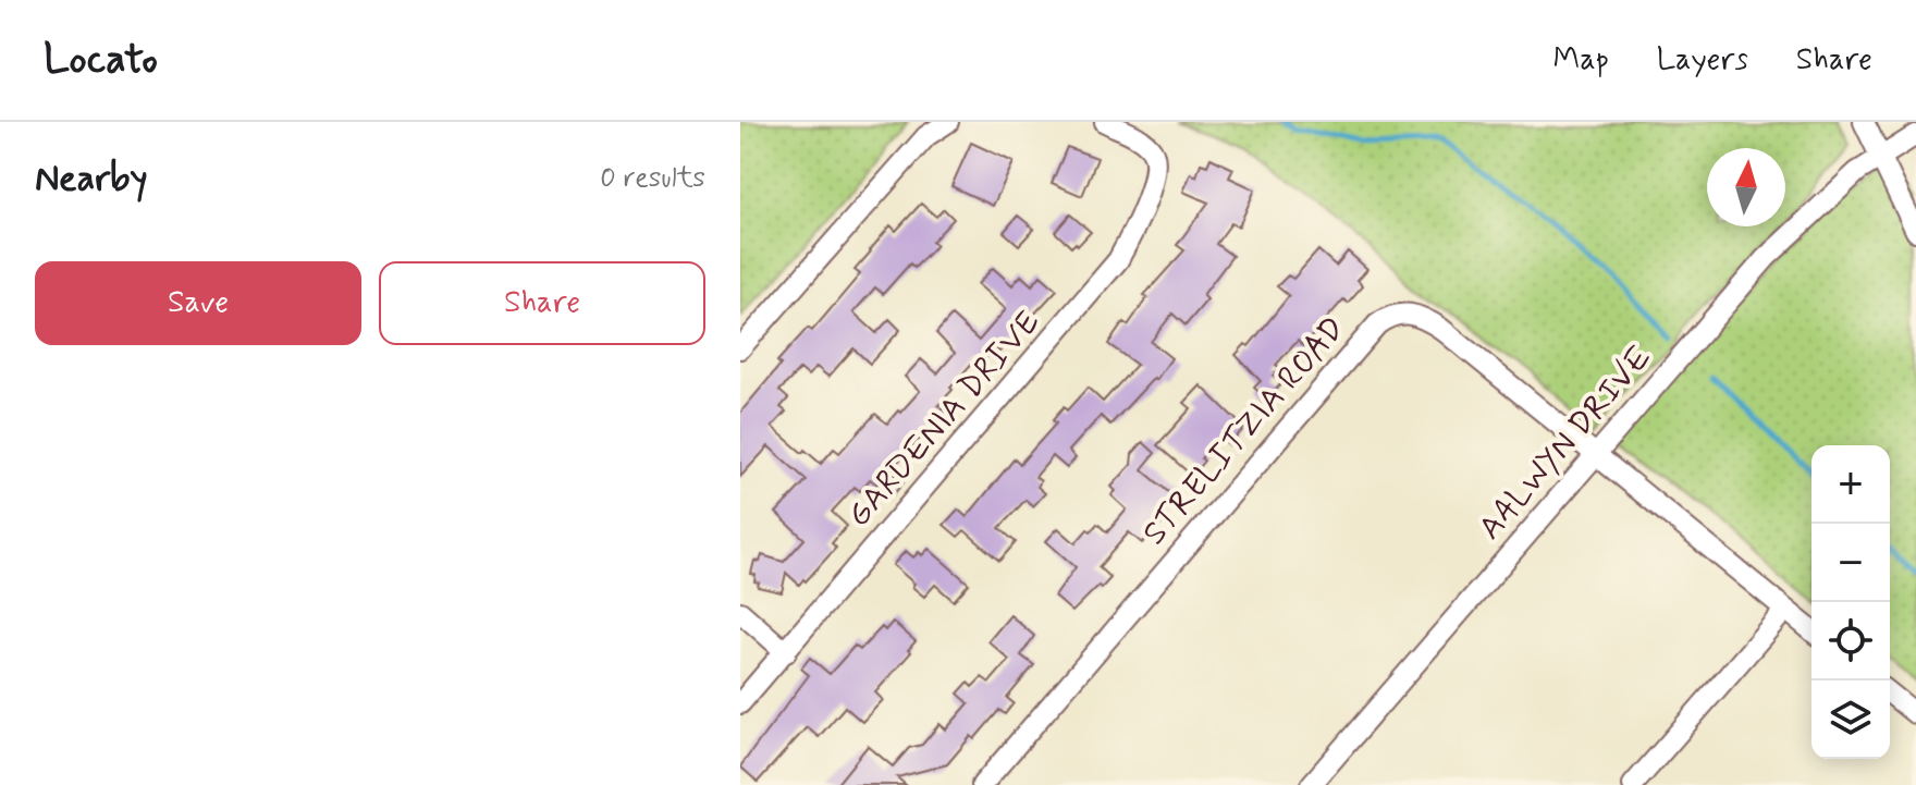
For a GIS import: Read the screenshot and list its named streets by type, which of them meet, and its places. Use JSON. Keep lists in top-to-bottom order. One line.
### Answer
{"streets":{"street":["GARDENIA DRIVE","STRELITZIA ROAD","AALWYN DRIVE"]},"crossings":[["STRELITZIA ROAD","AALWYN DRIVE"]],"north":"top","page":{"header":"Locato","nav":["Map","Layers","Share"],"heading":["Nearby","0 results"],"buttons":["Save","Share"],"map_buttons":["+","−"]}}
